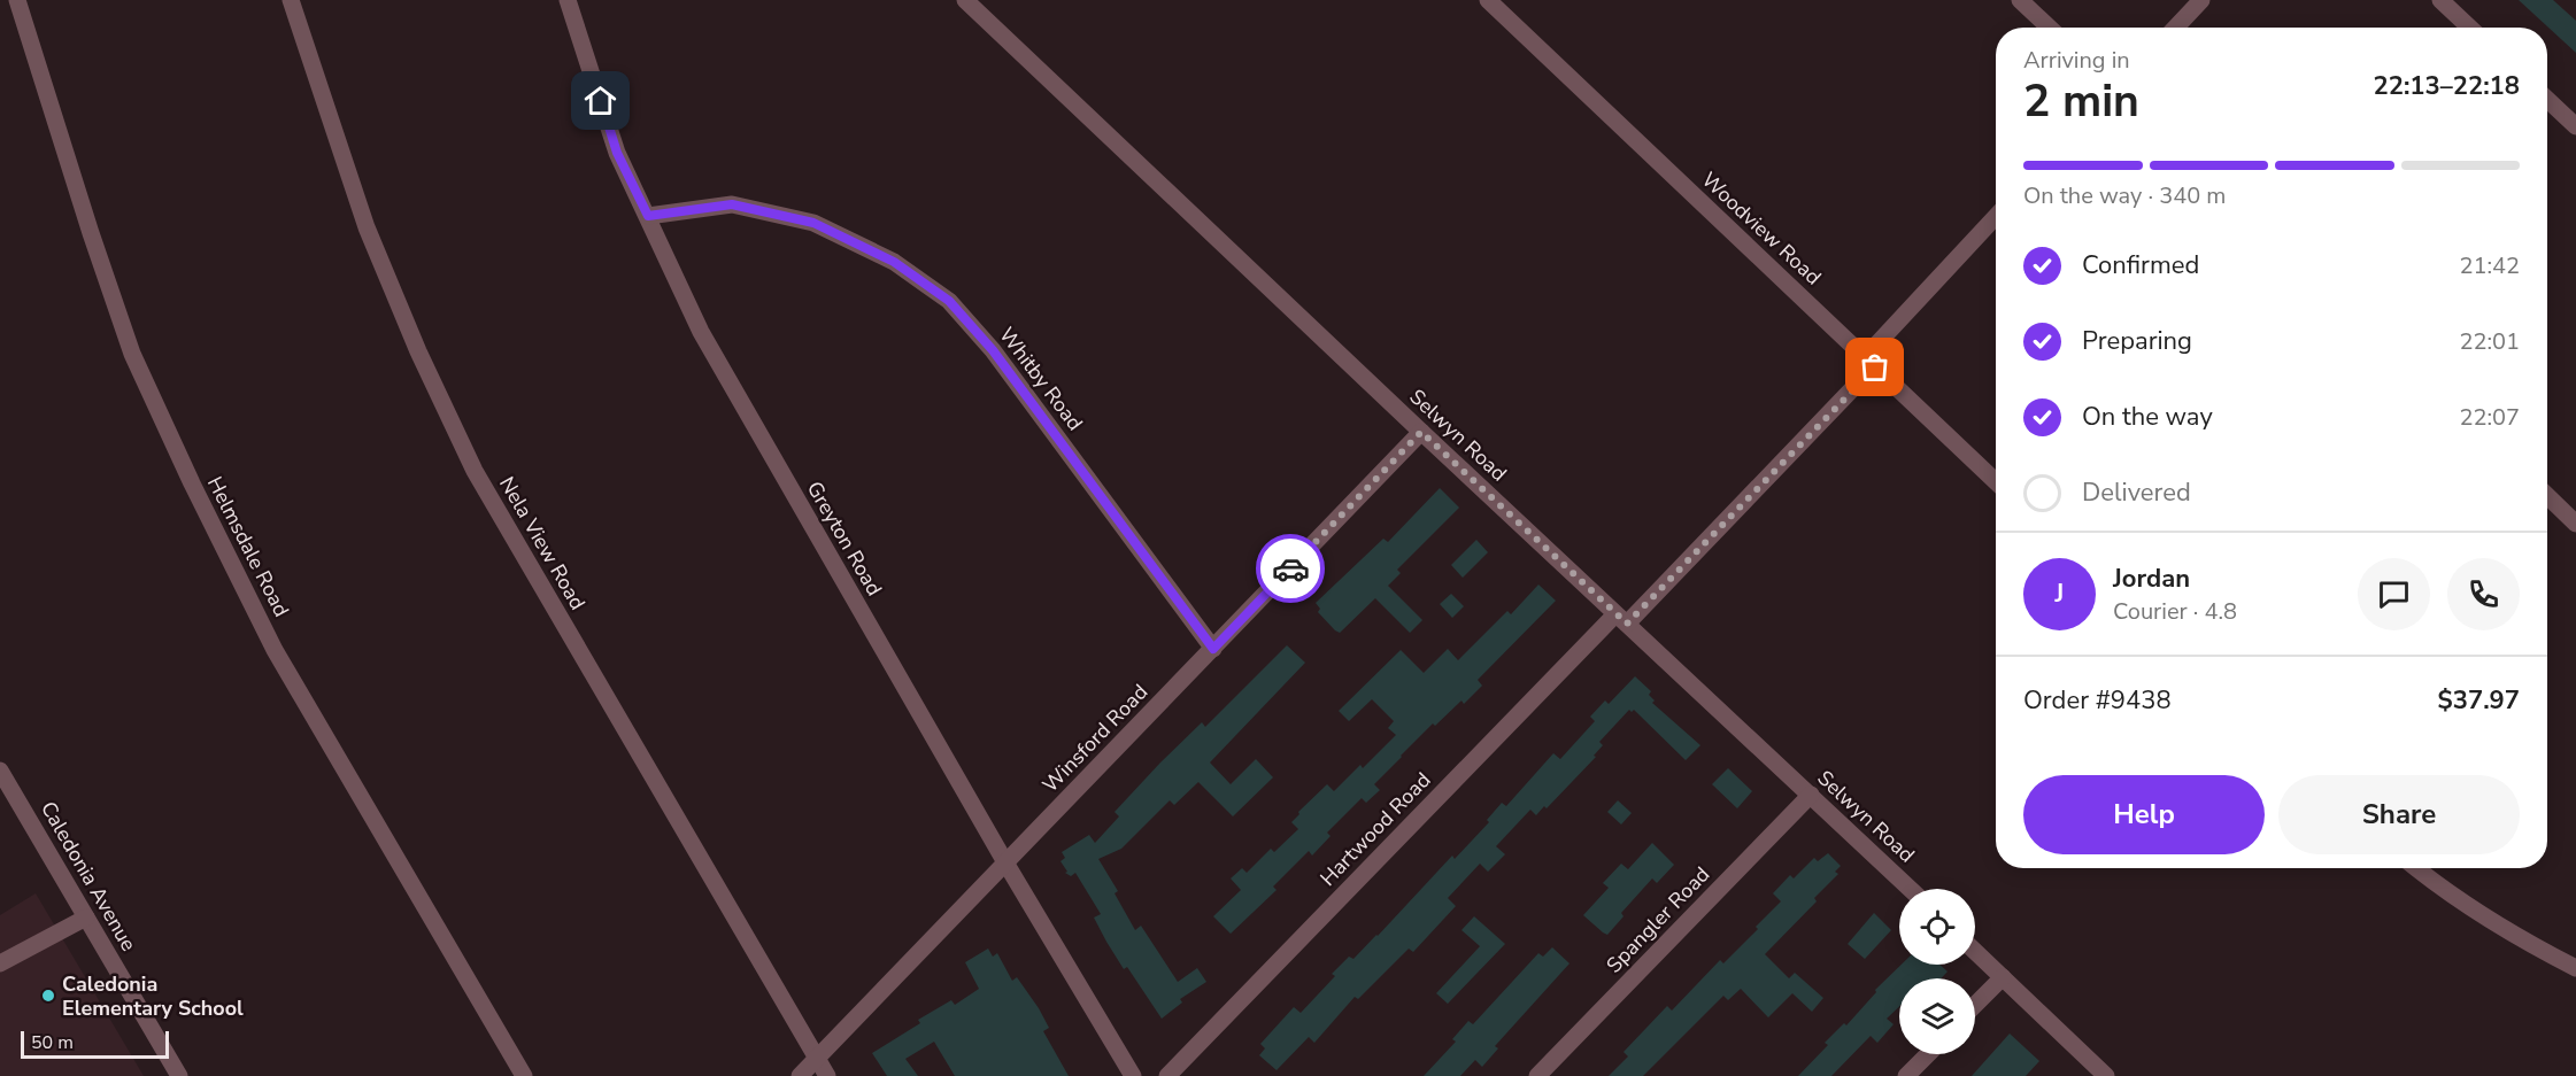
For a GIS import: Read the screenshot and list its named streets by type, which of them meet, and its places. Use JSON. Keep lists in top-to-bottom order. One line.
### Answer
{"streets":{"street":["Woodview Road","Whitby Road","Selwyn Road","Greyton Road","Nela View Road","Helmsdale Road","Winsford Road","Hartwood Road","Caledonia Avenue","Spangler Road"]},"crossings":[["Woodview Road","Hartwood Road"],["Whitby Road","Greyton Road"],["Whitby Road","Winsford Road"],["Selwyn Road","Winsford Road"],["Selwyn Road","Hartwood Road"],["Selwyn Road","Spangler Road"],["Greyton Road","Winsford Road"],["Nela View Road","Winsford Road"]],"places":["Caledonia Elementary School"],"scale_bar":"50 m","page":{"heading":["2 min","Arriving in","22:13–22:18"],"panel":["Jordan","Courier · 4.8","Order #9438","$37.97"],"bar":"On the way · 340 m","list":[["Confirmed","21:42"],["Preparing","22:01"],["On the way","22:07"],"Delivered"],"round":"J","buttons":["Help","Share"],"scale":"50 m"}}
